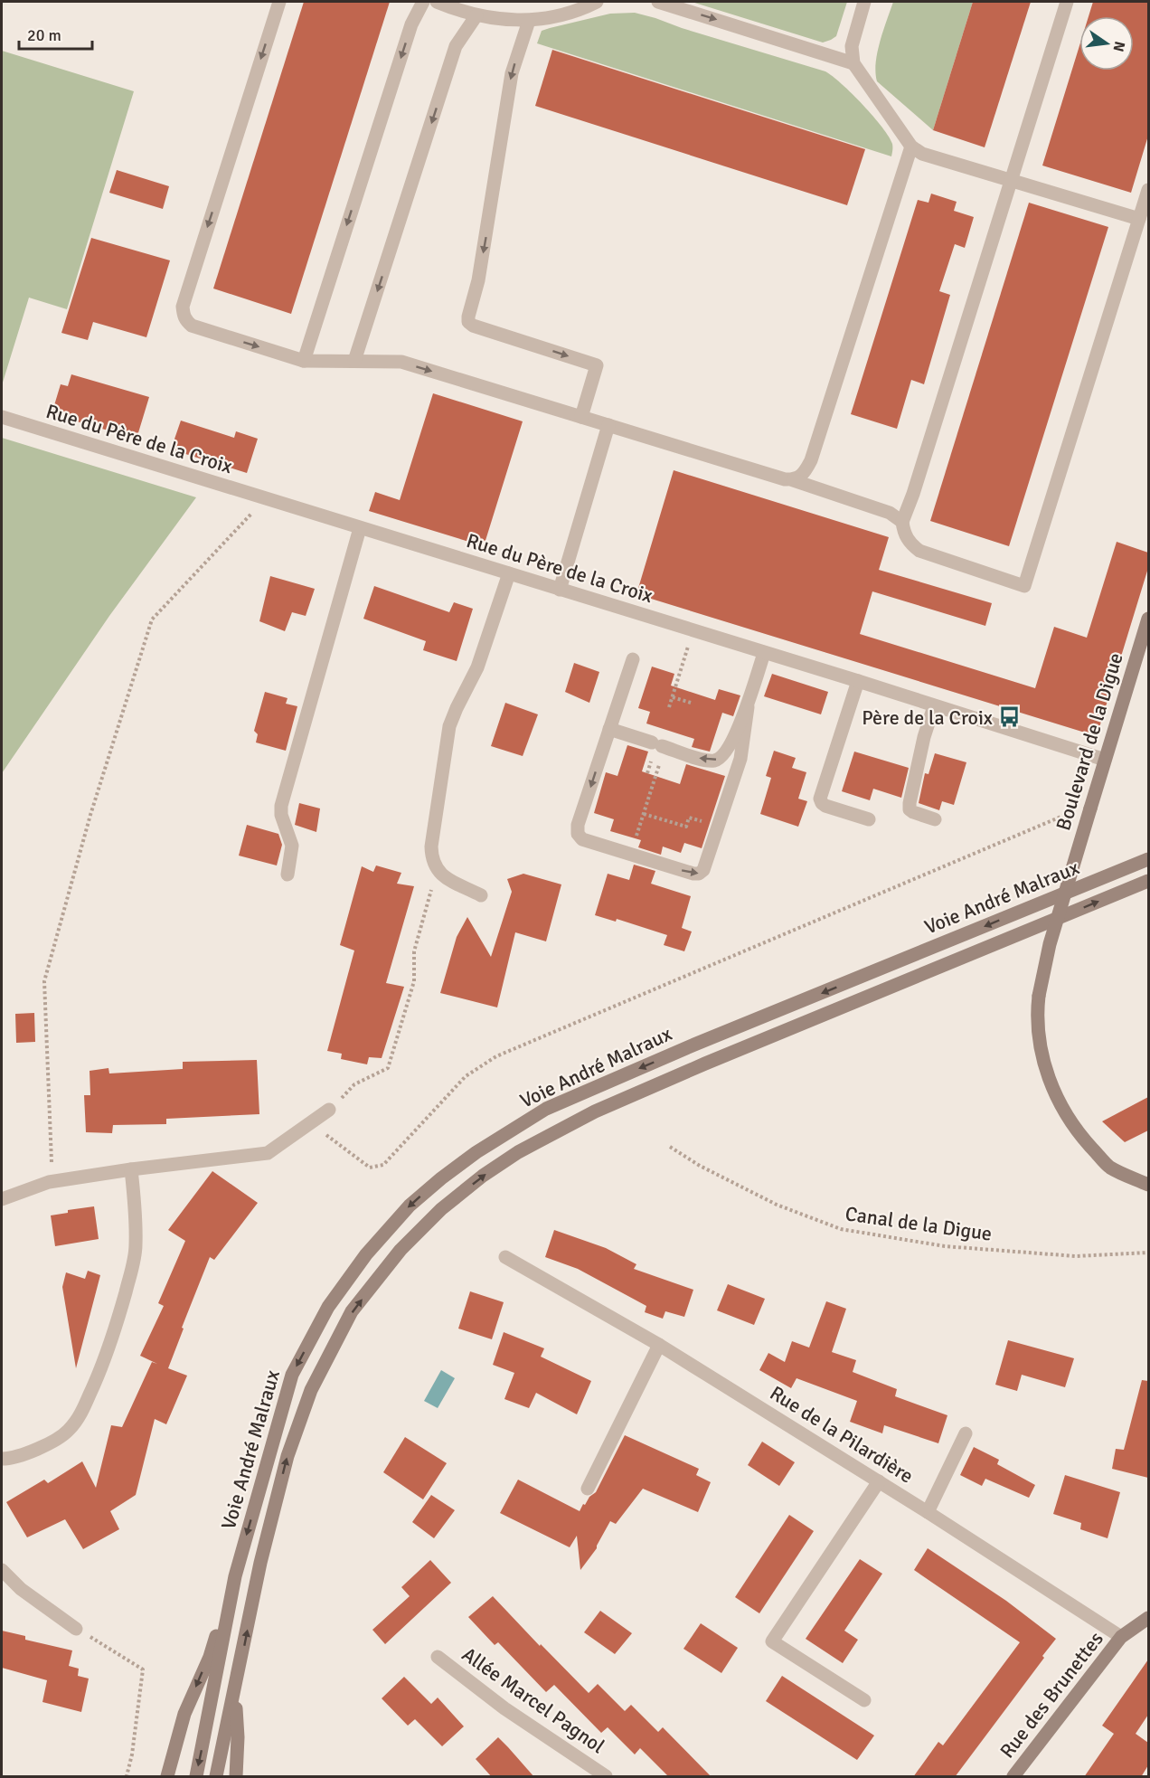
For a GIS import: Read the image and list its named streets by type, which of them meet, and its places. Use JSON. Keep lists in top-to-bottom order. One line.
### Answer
{"streets":{"main road":["Boulevard de la Digue","Voie André Malraux","Rue des Brunettes"],"street":["Rue du Père de la Croix","Rue de la Pilardière","Allée Marcel Pagnol"],"path":["Canal de la Digue"]},"crossings":[["Rue du Père de la Croix","Boulevard de la Digue"],["Rue de la Pilardière","Rue des Brunettes"]],"places":{"bus stop":["Père de la Croix"]},"scale_bar":"20 m","north":"right"}
